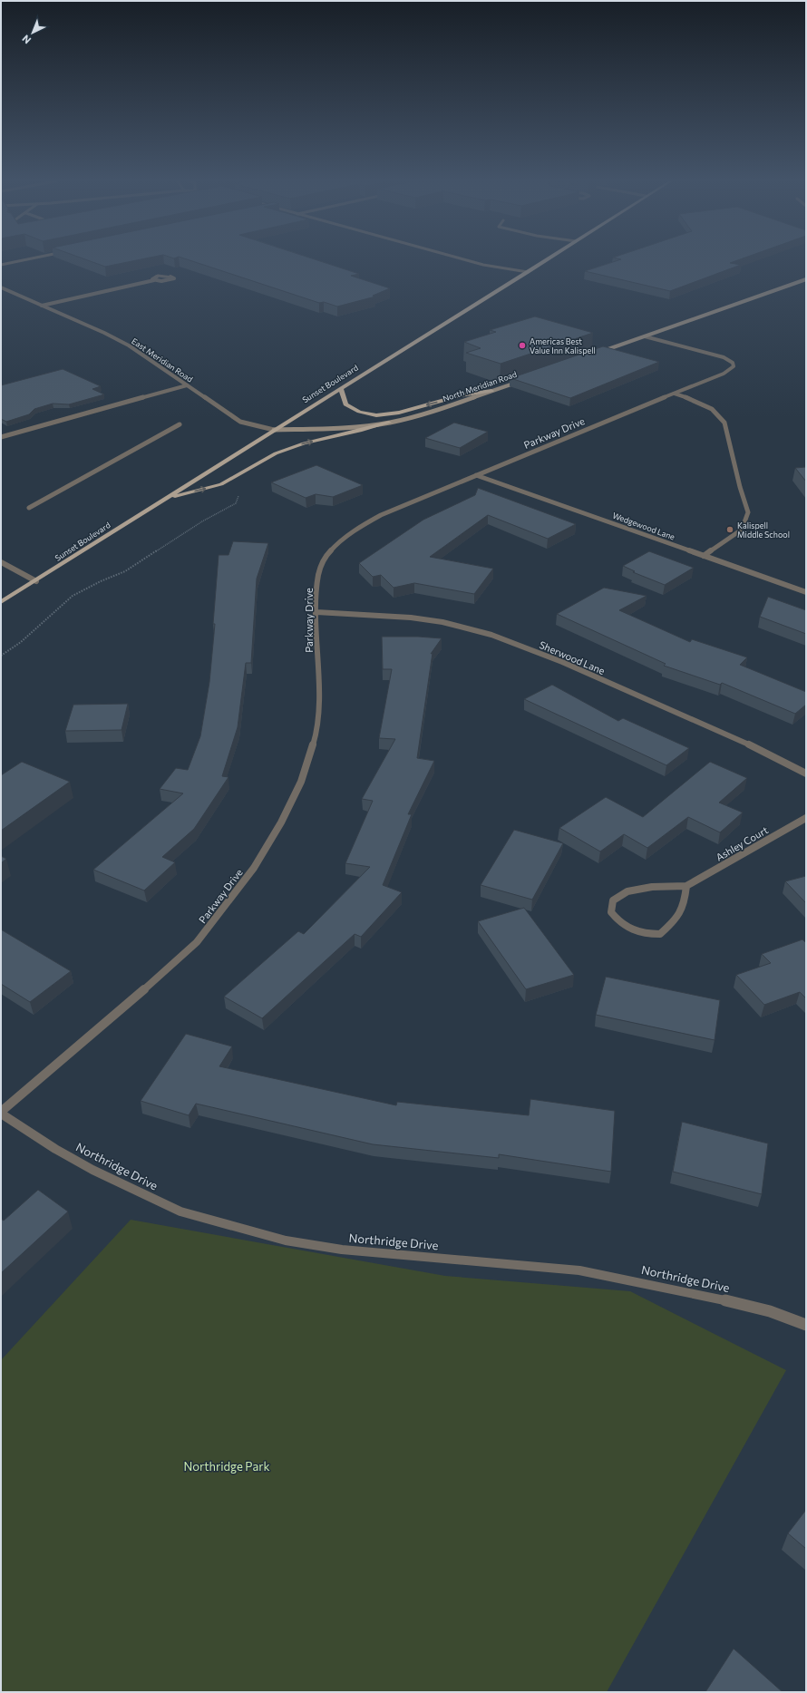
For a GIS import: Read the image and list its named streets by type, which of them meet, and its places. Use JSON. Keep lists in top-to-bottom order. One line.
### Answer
{"streets":{"main road":["Sunset Boulevard","North Meridian Road"],"street":["East Meridian Road","Parkway Drive","Wedgewood Lane","Sherwood Lane","Ashley Court","Northridge Drive"]},"crossings":[["East Meridian Road","Sunset Boulevard"],["East Meridian Road","North Meridian Road"],["Sunset Boulevard","North Meridian Road"],["Parkway Drive","Wedgewood Lane"],["Parkway Drive","Sherwood Lane"],["Parkway Drive","Northridge Drive"]],"parks":["Northridge Park"],"places":["Americas Best Value Inn Kalispell","Kalispell Middle School"],"north":"bottom left"}
